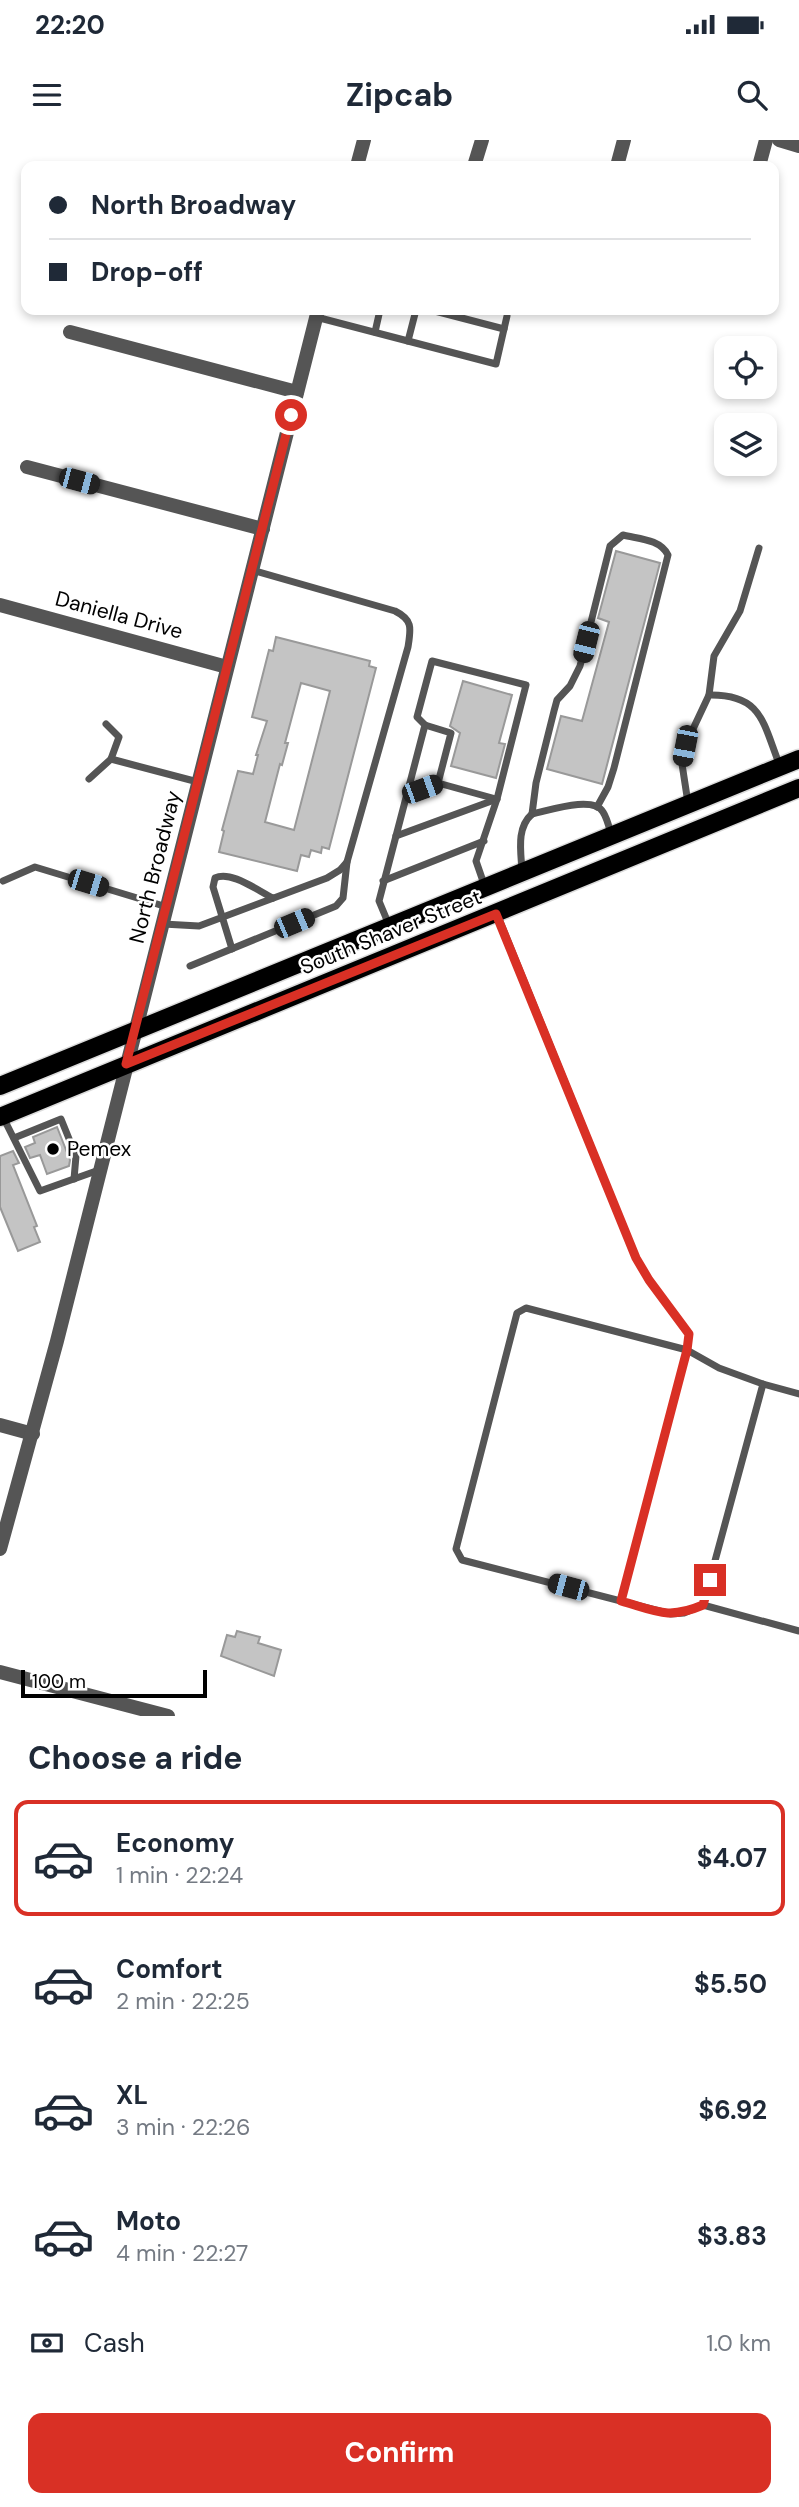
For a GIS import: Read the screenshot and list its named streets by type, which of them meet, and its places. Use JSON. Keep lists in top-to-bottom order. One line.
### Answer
{"streets":{"main road":["South Shaver Street"],"street":["Daniella Drive","North Broadway"]},"crossings":[["Daniella Drive","North Broadway"],["North Broadway","South Shaver Street"]],"places":["Pemex"],"scale_bar":"100 m","page":{"status":"22:20","header":"Zipcab","banner":["North Broadway","Drop-off"],"scale":"100 m","heading":"Choose a ride","list":[{"name":"Economy","note":"1 min · 22:24","value":"$4.07"},{"name":"Comfort","note":"2 min · 22:25","value":"$5.50"},{"name":"XL","note":"3 min · 22:26","value":"$6.92"},{"name":"Moto","note":"4 min · 22:27","value":"$3.83"}],"pay":["Cash","1.0 km"],"buttons":"Confirm"}}
